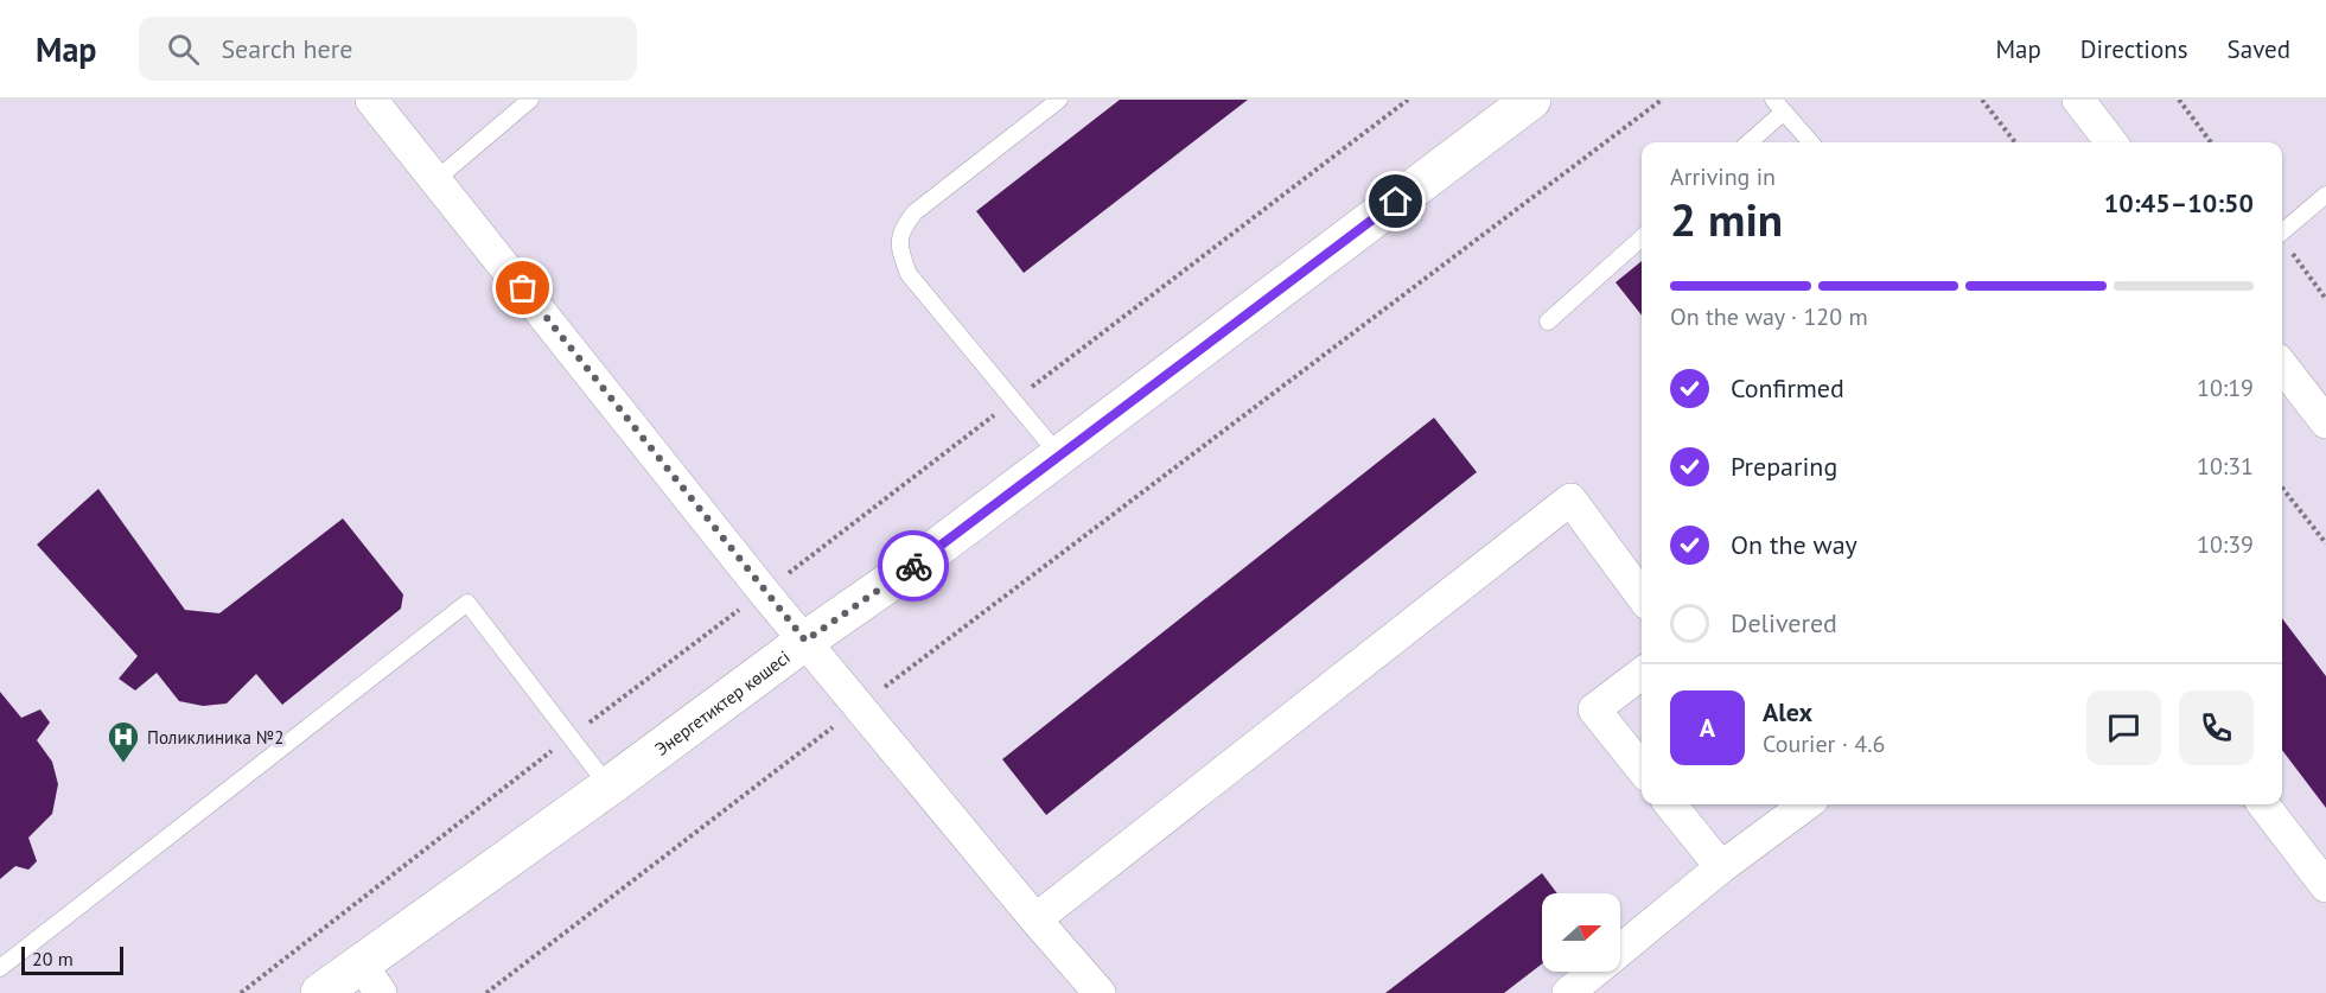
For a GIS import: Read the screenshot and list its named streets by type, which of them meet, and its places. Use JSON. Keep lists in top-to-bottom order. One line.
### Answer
{"streets":{"main road":["Энергетиктер көшесі"]},"places":{"hospital":["Поликлиника №2"]},"scale_bar":"20 m","north":"right","page":{"header":"Map","search":"Search here","nav":["Map","Directions","Saved"],"heading":["2 min","Arriving in","10:45–10:50"],"panel":["Alex","Courier · 4.6"],"bar":"On the way · 120 m","list":[["Confirmed","10:19"],["Preparing","10:31"],["On the way","10:39"],"Delivered"],"round":"A","scale":"20 m"}}
